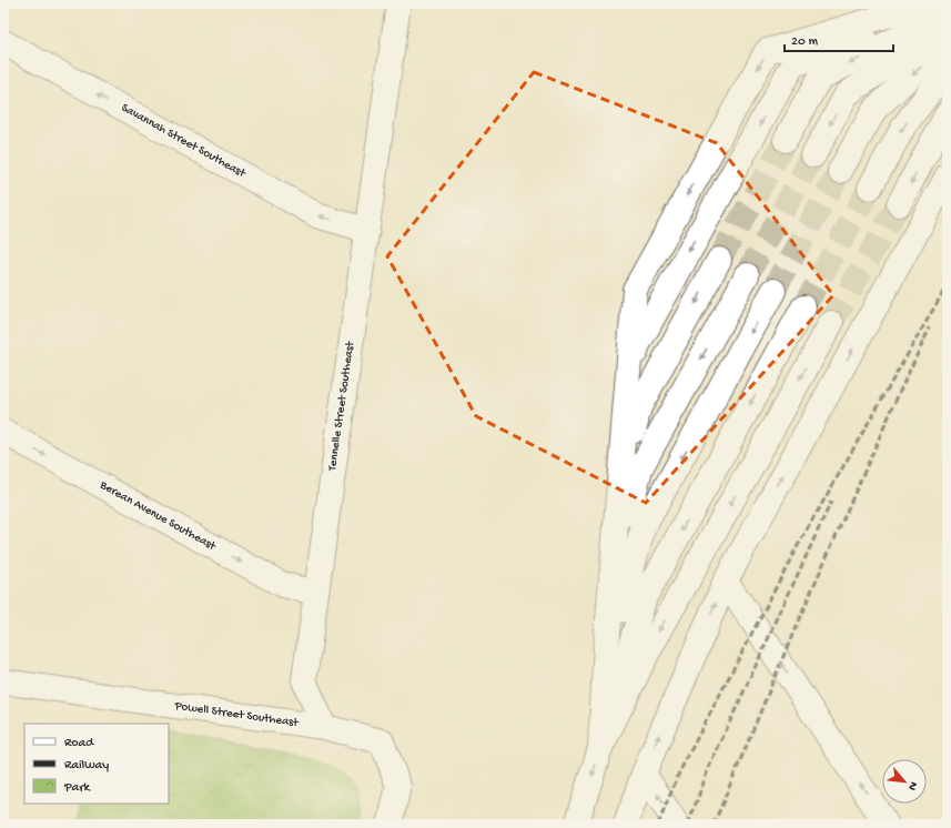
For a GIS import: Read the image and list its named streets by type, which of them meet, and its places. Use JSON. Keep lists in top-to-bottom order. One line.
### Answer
{"streets":{"street":["Savannah Street Southeast","Tennelle Street Southeast","Berean Avenue Southeast","Powell Street Southeast"]},"crossings":[["Savannah Street Southeast","Tennelle Street Southeast"],["Tennelle Street Southeast","Berean Avenue Southeast"],["Tennelle Street Southeast","Powell Street Southeast"]],"one_way":["Savannah Street Southeast","Berean Avenue Southeast"],"legend":["Road","Railway","Park"],"scale_bar":"20 m","north":"bottom right"}
